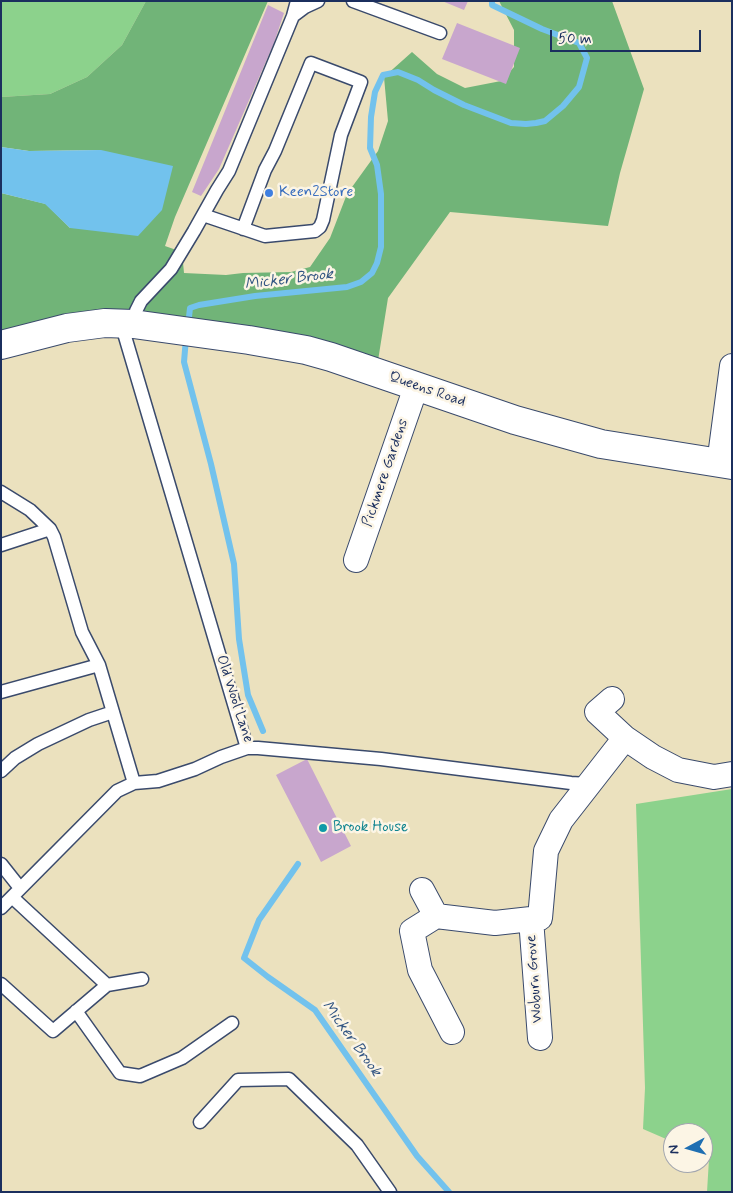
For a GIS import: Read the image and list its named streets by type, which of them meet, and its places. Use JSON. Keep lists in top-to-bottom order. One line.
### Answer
{"streets":{"street":["Queens Road","Pickmere Gardens","Woburn Grove"],"lane":["Old Wool Lane"]},"crossings":[["Queens Road","Pickmere Gardens"],["Queens Road","Old Wool Lane"]],"water":["Micker Brook"],"places":["Keen2Store","Brook House"],"scale_bar":"50 m","north":"left"}
